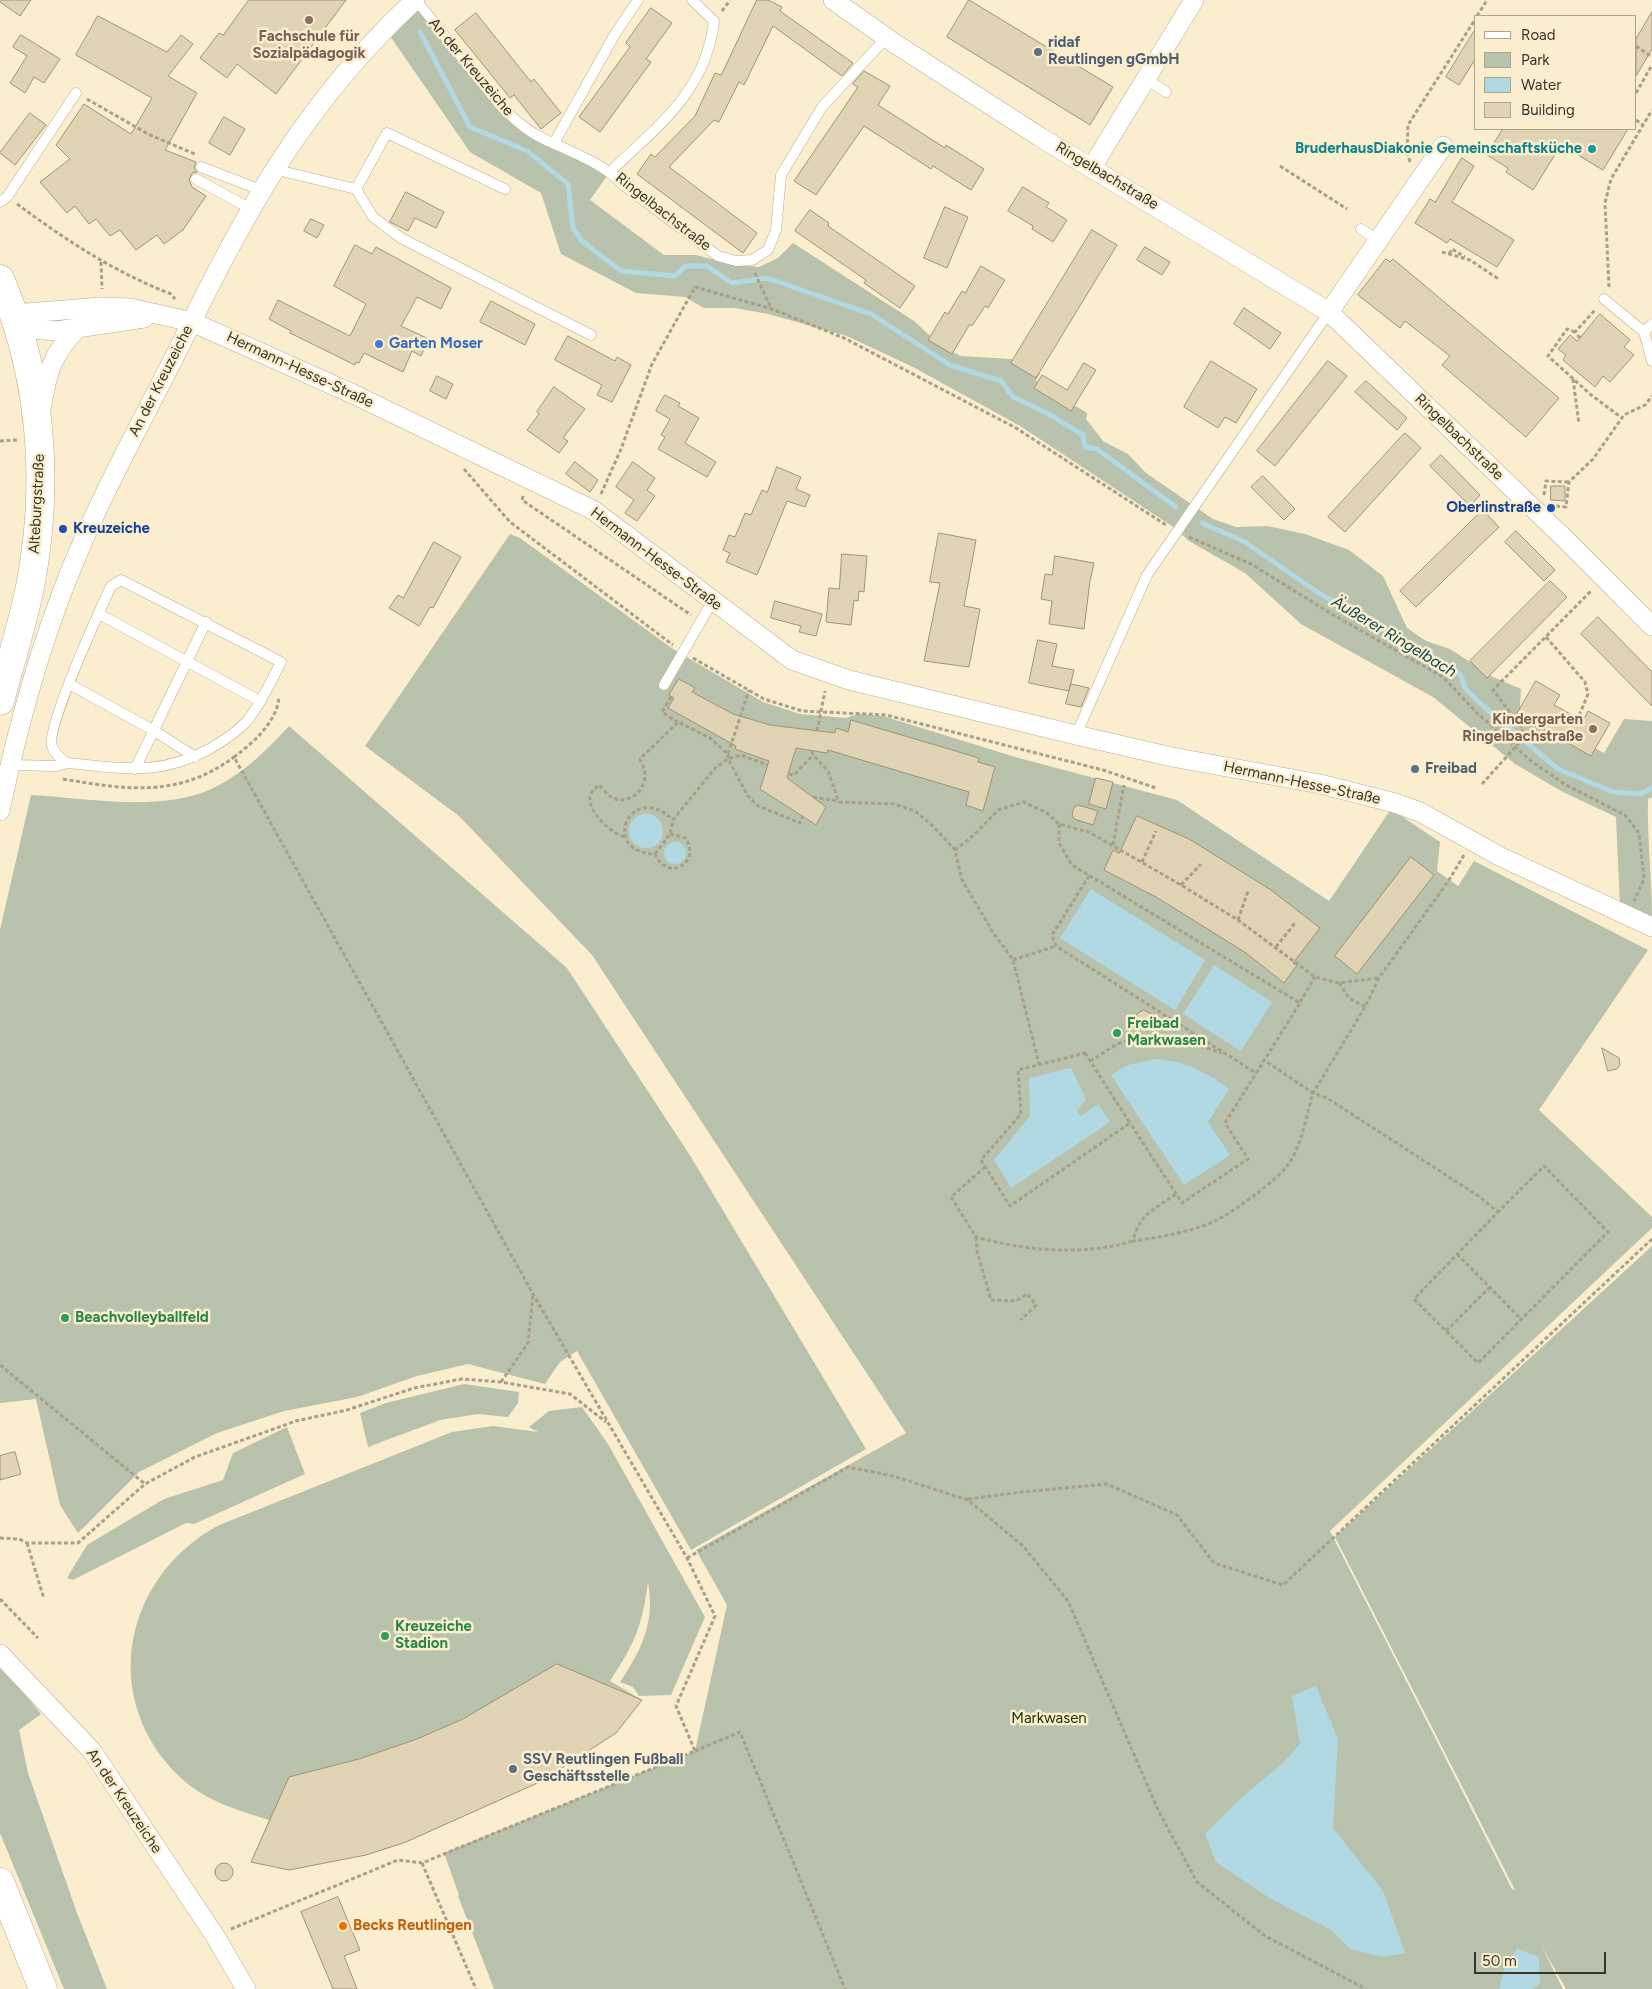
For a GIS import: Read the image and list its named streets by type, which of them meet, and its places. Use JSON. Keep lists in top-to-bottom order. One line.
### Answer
{"streets":{"main road":["Alteburgstraße"],"street":["An der Kreuzeiche","Ringelbachstraße","Hermann-Hesse-Straße"]},"crossings":[["An der Kreuzeiche","Ringelbachstraße"],["An der Kreuzeiche","Hermann-Hesse-Straße"],["Hermann-Hesse-Straße","Alteburgstraße"]],"water":["Äußerer Ringelbach"],"parks":["Markwasen"],"places":["Fachschule für Sozialpädagogik","ridaf Reutlingen gGmbH","BruderhausDiakonie Gemeinschaftsküche","Garten Moser","Oberlinstraße","Kreuzeiche","Kindergarten Ringelbachstraße","Freibad","Freibad Markwasen","Beachvolleyballfeld","Kreuzeiche Stadion","SSV Reutlingen Fußball Geschäftsstelle","Becks Reutlingen"],"legend":["Road","Park","Water","Building"],"scale_bar":"50 m"}
